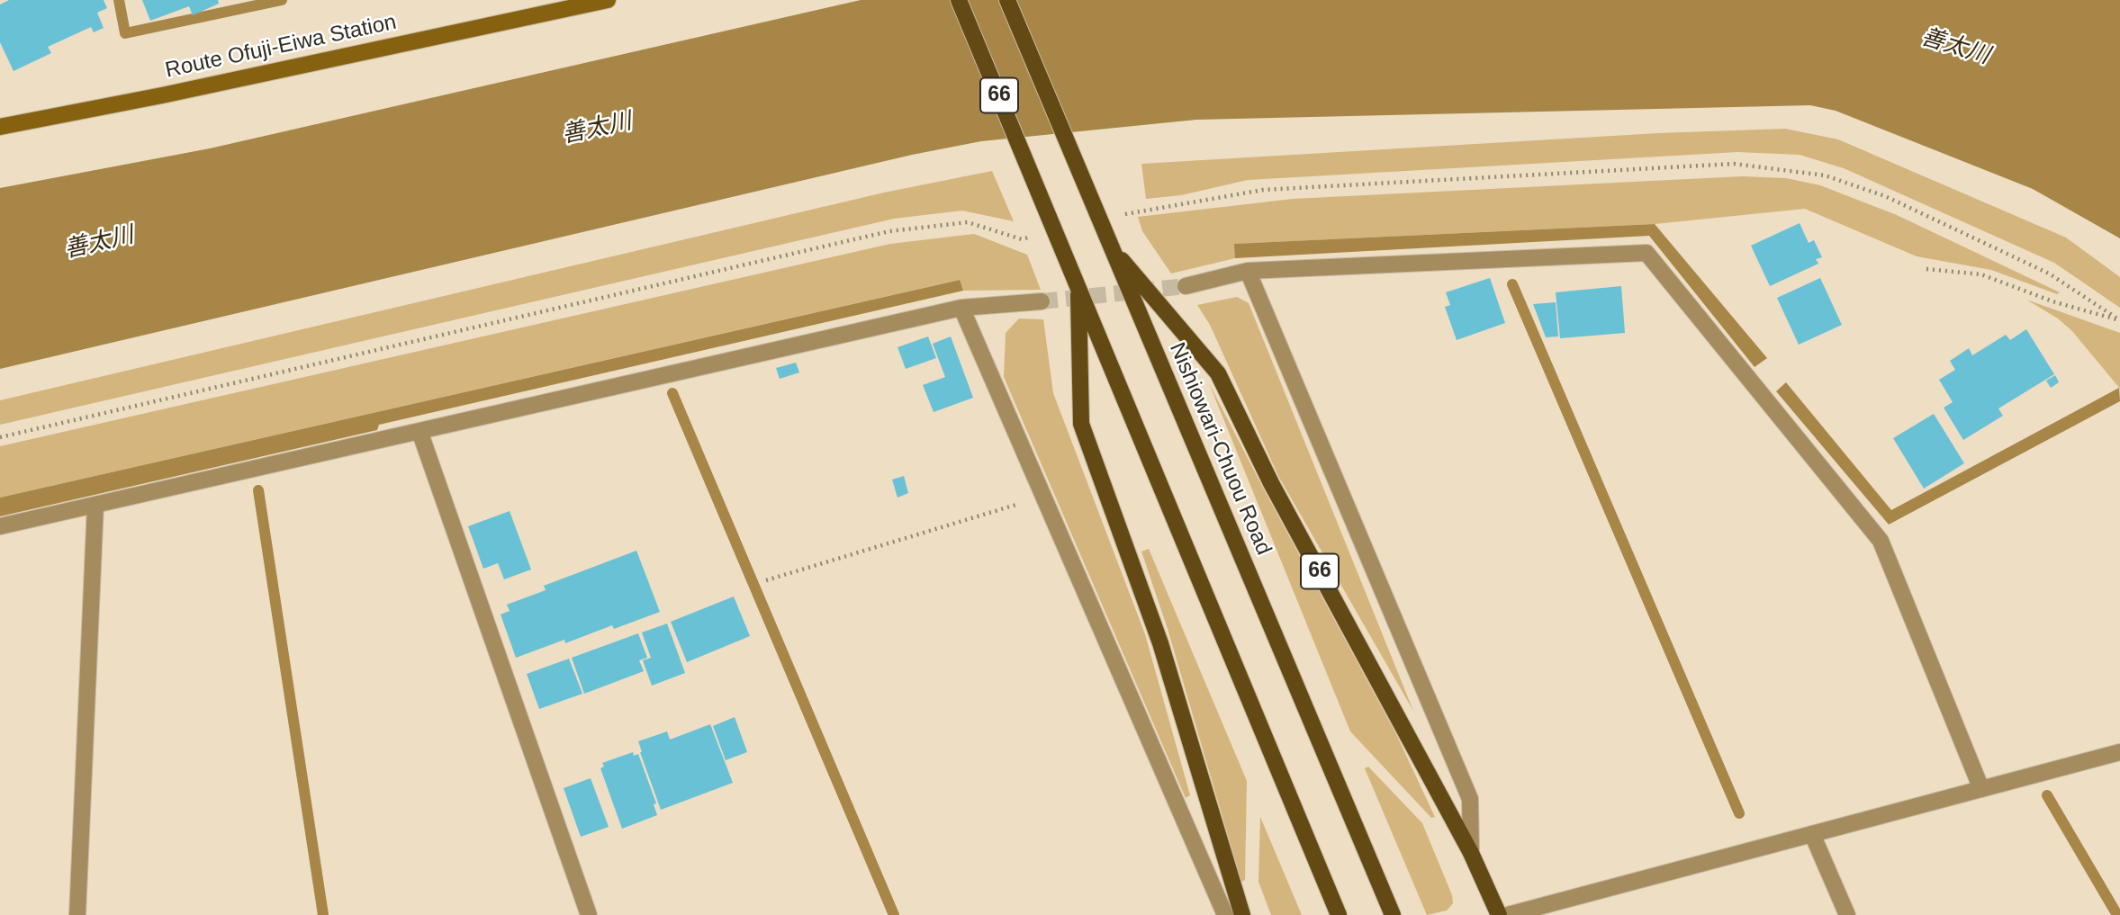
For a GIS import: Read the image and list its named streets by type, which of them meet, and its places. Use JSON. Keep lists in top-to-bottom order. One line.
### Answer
{"streets":{"main road":["Route Ofuji-Eiwa Station","66","Nishiowari-Chuou Road"]},"crossings":[["66","Nishiowari-Chuou Road"]],"water":["善太川"]}
